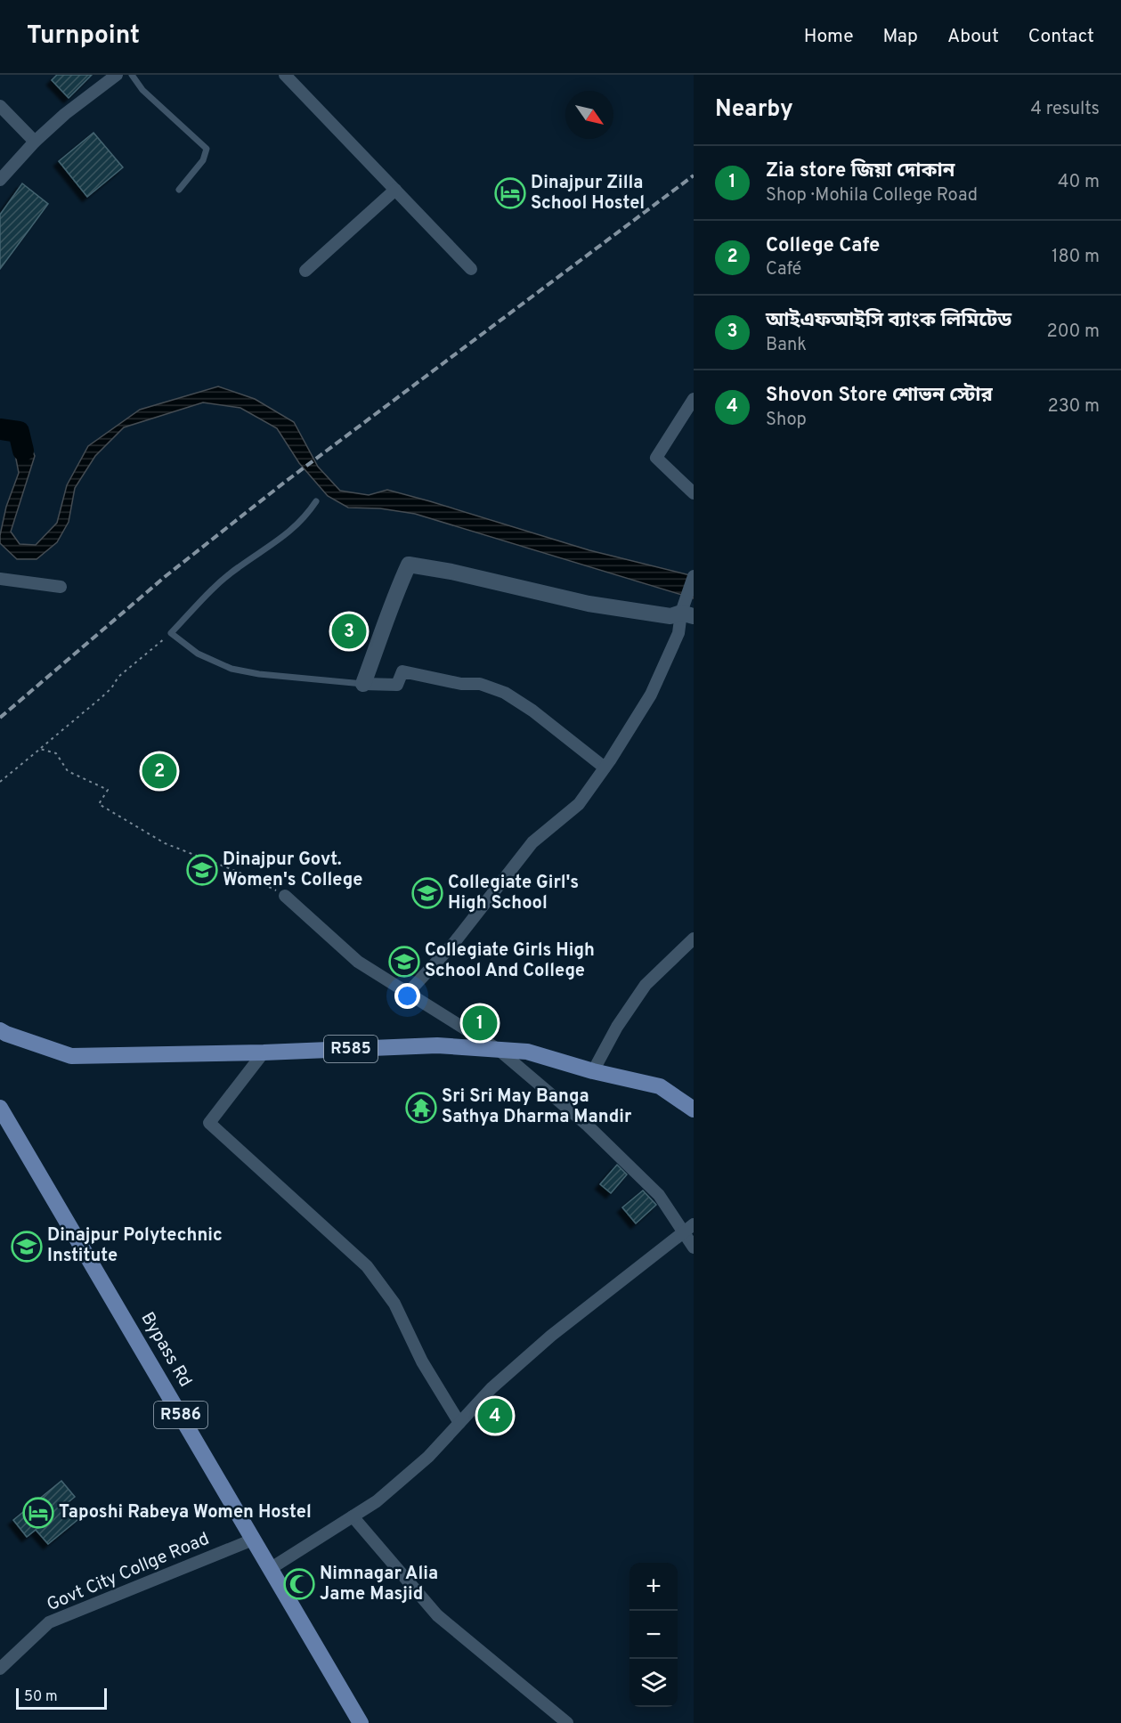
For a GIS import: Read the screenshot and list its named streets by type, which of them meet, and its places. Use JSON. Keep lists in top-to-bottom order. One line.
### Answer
{"streets":{"main road":["R585","Bypass Rd","R586"],"street":["Govt City Collge Road"]},"crossings":[["Bypass Rd","Govt City Collge Road"]],"places":{"hotel":["Dinajpur Zilla School Hostel","Taposhi Rabeya Women Hostel"],"school or university":["Dinajpur Govt. Women's College","Collegiate Girl's High School","Collegiate Girls High School And College","Dinajpur Polytechnic Institute"],"temple":["Sri Sri May Banga Sathya Dharma Mandir"],"mosque":["Nimnagar Alia Jame Masjid"]},"scale_bar":"50 m","north":"bottom right","page":{"header":"Turnpoint","nav":["Home","Map","About","Contact"],"heading":["Nearby","4 results"],"list":[{"mark":"1","name":"Zia store জিয়া দোকান","note":"Shop · Mohila College Road","value":"40 m"},{"mark":"2","name":"College Cafe","note":"Café","value":"180 m"},{"mark":"3","name":"আইএফআইসি ব্যাংক লিমিটেড","note":"Bank","value":"200 m"},{"mark":"4","name":"Shovon Store শোভন স্টোর","note":"Shop","value":"230 m"}],"pins":["3","2","1","4"],"map_buttons":["+","−"],"scale":"50 m"}}
